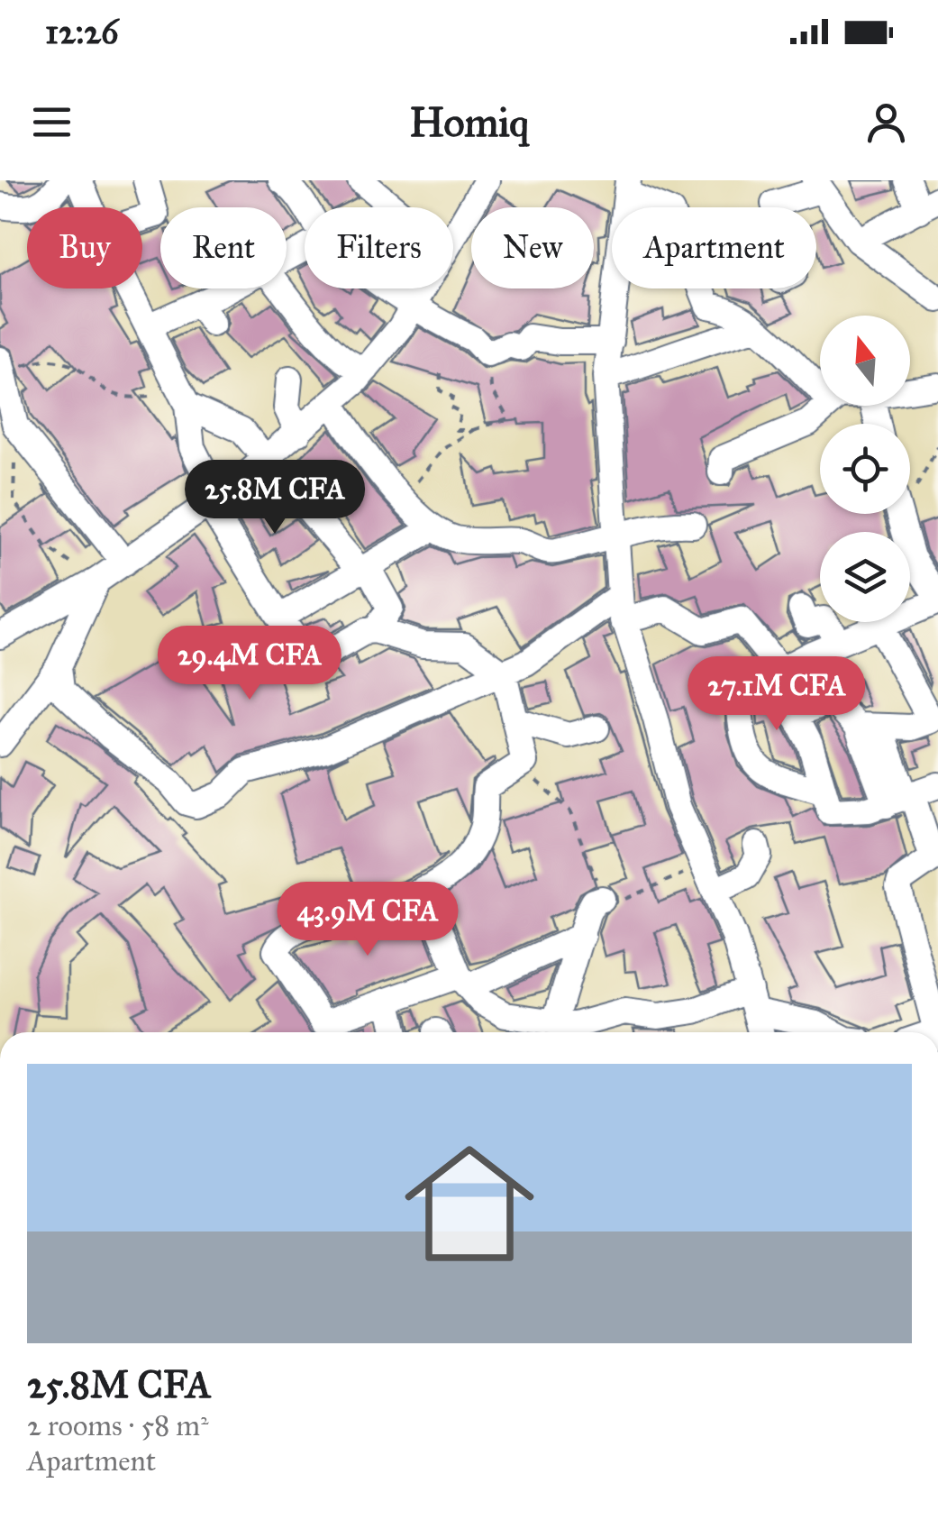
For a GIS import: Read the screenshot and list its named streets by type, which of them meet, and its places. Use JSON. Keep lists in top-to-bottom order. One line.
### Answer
{"north":"top","page":{"status":"12:26","header":"Homiq","chip":["Buy","Rent","Filters","New","Apartment"],"price":["25.8M CFA","29.4M CFA","27.1M CFA","43.9M CFA"],"list":[{"name":"25.8M CFA","note":"2 rooms · 58 m² · Apartment"}]}}
